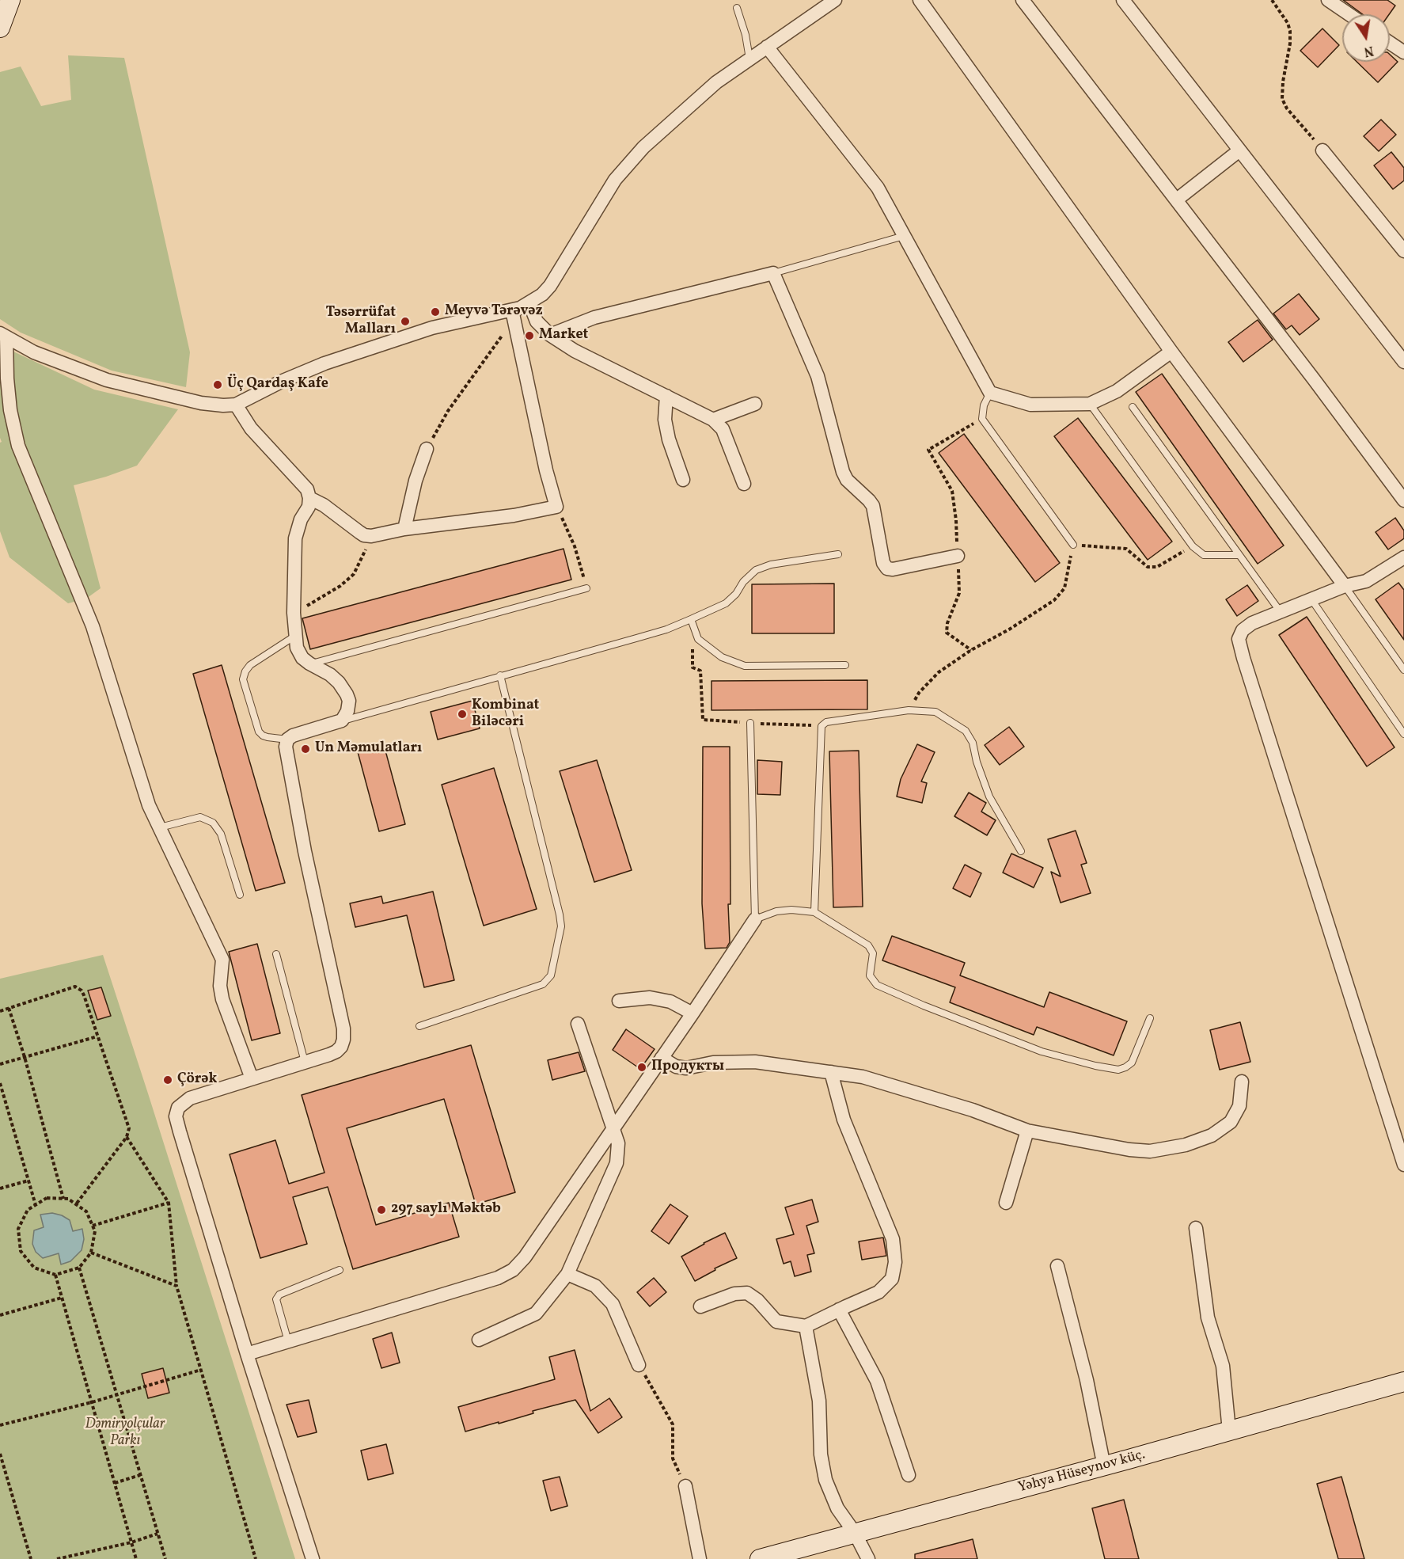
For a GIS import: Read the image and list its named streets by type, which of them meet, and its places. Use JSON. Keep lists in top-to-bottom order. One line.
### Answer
{"streets":{"street":["Yəhya Hüseynov küç."]},"parks":["Dəmiryolçular Parkı"],"places":["Meyvə Tərəvəz","Təsərrüfat Malları","Market","Üç Qardaş Kafe","Kombinat Biləcəri","Un Məmulatları","Продукты","Çörək","297 saylı Məktəb"],"north":"bottom"}
